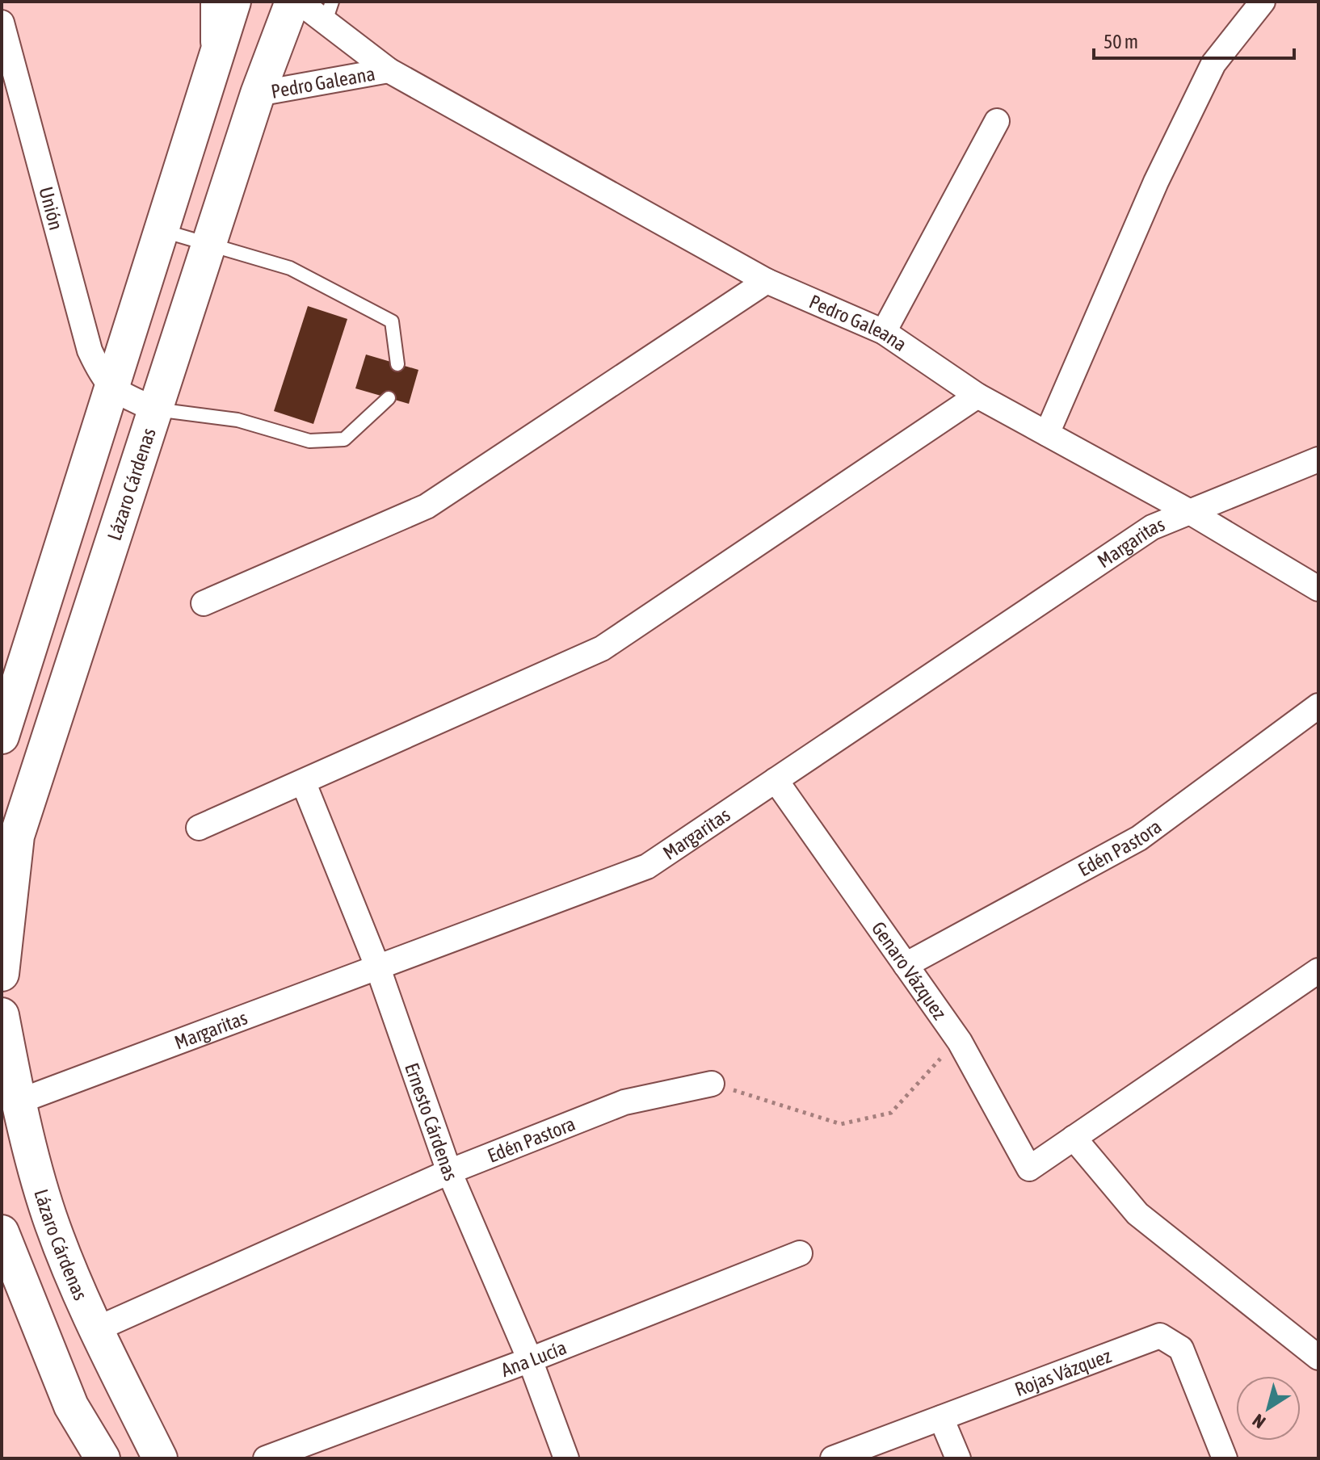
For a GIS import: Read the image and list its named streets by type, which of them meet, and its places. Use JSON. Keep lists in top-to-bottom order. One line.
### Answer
{"streets":{"street":["Pedro Galeana","Unión","Lázaro Cárdenas","Margaritas","Edén Pastora","Genaro Vázquez","Ernesto Cárdenas","Ana Lucía","Rojas Vázquez"]},"crossings":[["Pedro Galeana","Lázaro Cárdenas"],["Pedro Galeana","Margaritas"],["Lázaro Cárdenas","Margaritas"],["Lázaro Cárdenas","Edén Pastora"],["Margaritas","Genaro Vázquez"],["Margaritas","Ernesto Cárdenas"],["Edén Pastora","Genaro Vázquez"],["Edén Pastora","Ernesto Cárdenas"],["Ernesto Cárdenas","Ana Lucía"]],"scale_bar":"50 m","north":"bottom left"}
